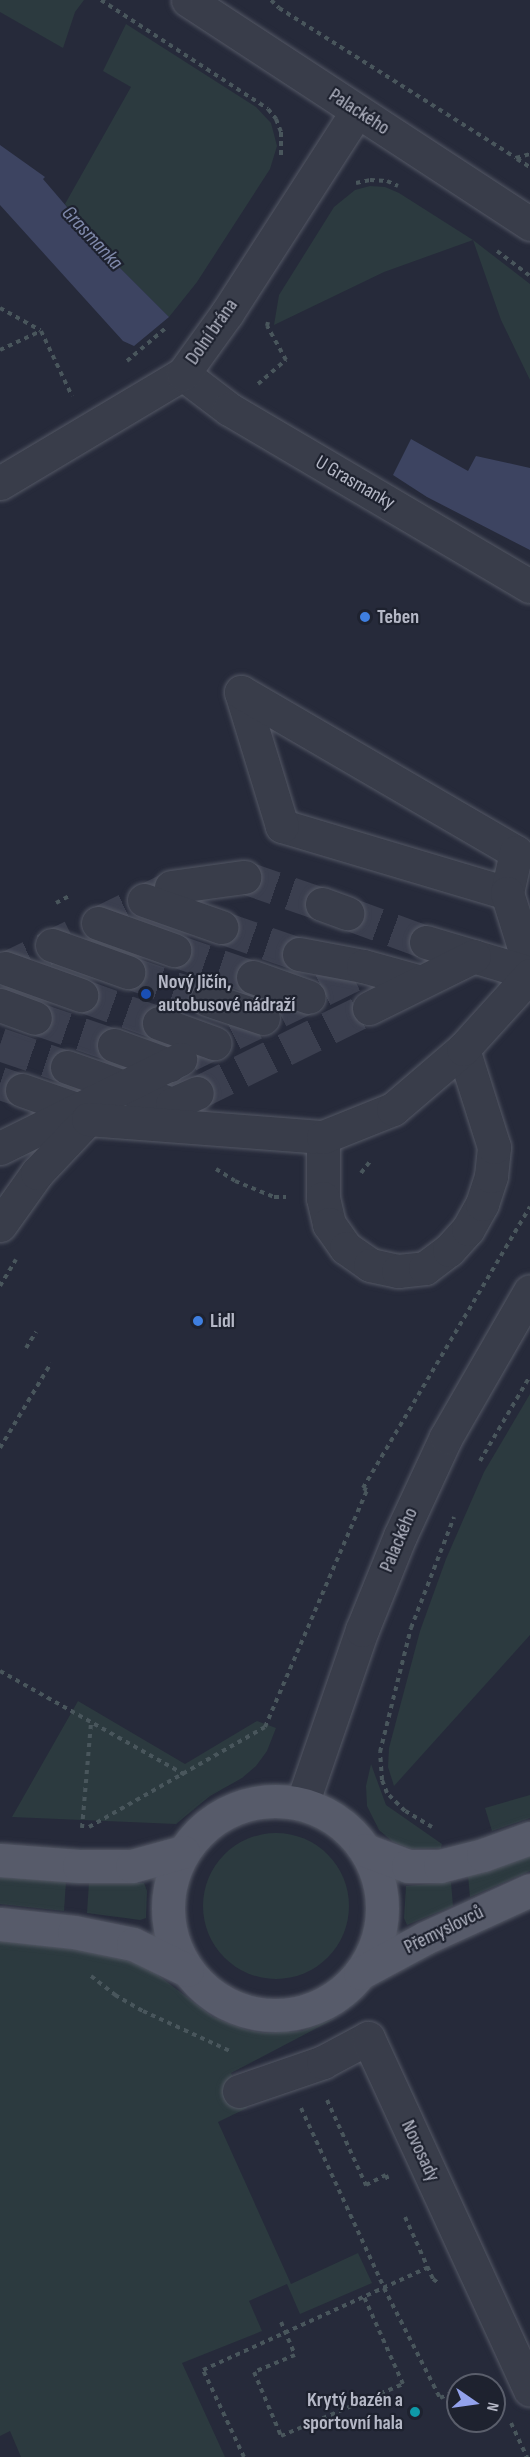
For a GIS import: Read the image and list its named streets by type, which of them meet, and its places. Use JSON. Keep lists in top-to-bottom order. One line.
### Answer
{"streets":{"main road":["Přemyslovců"],"street":["Palackého","Dolní brána","U Grasmanky","Novosady"]},"crossings":[["Palackého","Dolní brána"],["Palackého","Přemyslovců"],["Dolní brána","U Grasmanky"]],"water":["Grasmanka"],"places":["Teben","Nový Jičín, autobusové nádraží","Lidl","Krytý bazén a sportovní hala"],"north":"right"}
